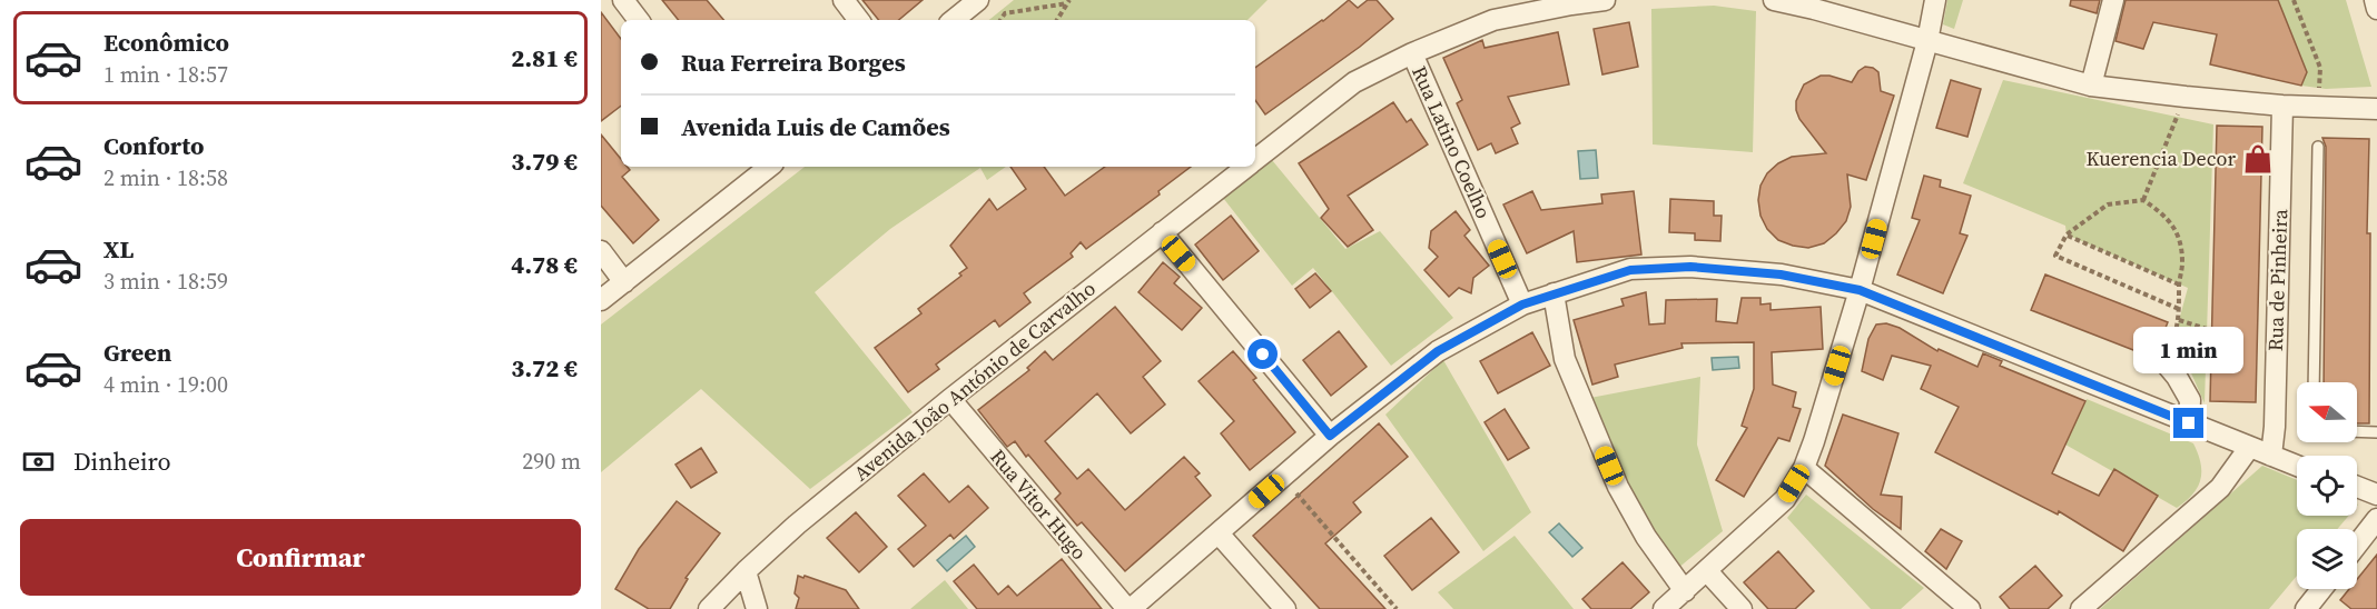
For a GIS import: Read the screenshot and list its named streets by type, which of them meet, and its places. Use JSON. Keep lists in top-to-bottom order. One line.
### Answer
{"streets":{"street":["Rua Latino Coelho","Rua de Pinheira","Avenida João António de Carvalho","Rua Vitor Hugo"]},"crossings":[["Rua Latino Coelho","Avenida João António de Carvalho"],["Avenida João António de Carvalho","Rua Vitor Hugo"]],"places":{"shop":["Kuerencia Decor"]},"north":"left","page":{"list":[{"name":"Econômico","note":"1 min · 18:57","value":"2.81 €"},{"name":"Conforto","note":"2 min · 18:58","value":"3.79 €"},{"name":"XL","note":"3 min · 18:59","value":"4.78 €"},{"name":"Green","note":"4 min · 19:00","value":"3.72 €"}],"banner":["Rua Ferreira Borges","Avenida Luis de Camões"],"bubble":"1 min","pay":["Dinheiro","290 m"],"buttons":"Confirmar"}}
